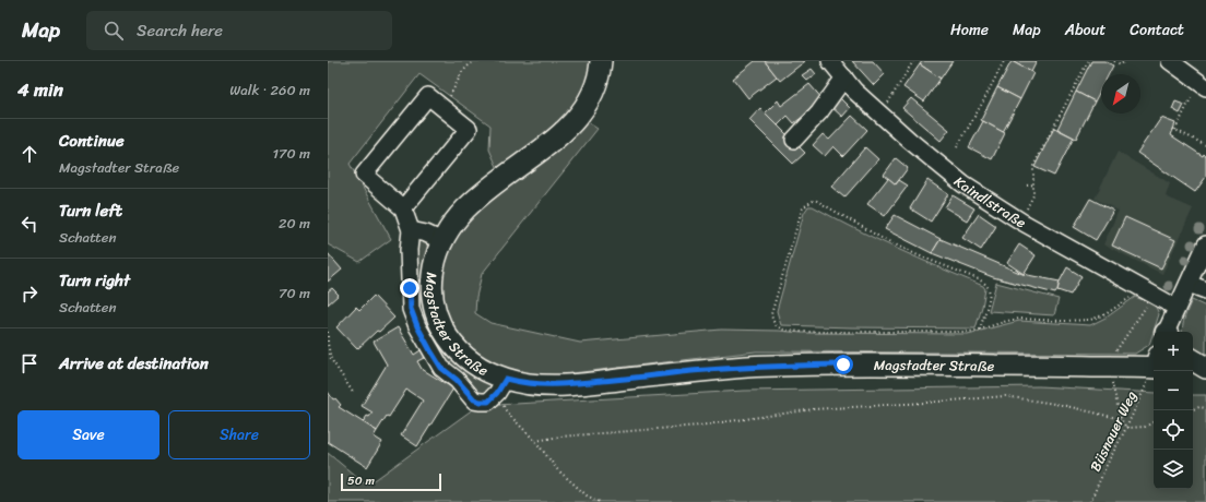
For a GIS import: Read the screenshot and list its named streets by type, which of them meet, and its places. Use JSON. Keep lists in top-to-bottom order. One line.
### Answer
{"streets":{"main road":["Magstadter Straße"],"street":["Kaindlstraße"],"path":["Büsnauer Weg"]},"scale_bar":"50 m","north":"bottom left","page":{"header":"Map","search":"Search here","nav":["Home","Map","About","Contact"],"heading":["4 min","Walk · 260 m"],"list":[["Continue","Magstadter Straße","170 m"],["Turn left","Schatten","20 m"],["Turn right","Schatten","70 m"],"Arrive at destination"],"map_buttons":["+","−"],"buttons":["Save","Share"],"scale":"50 m"}}
